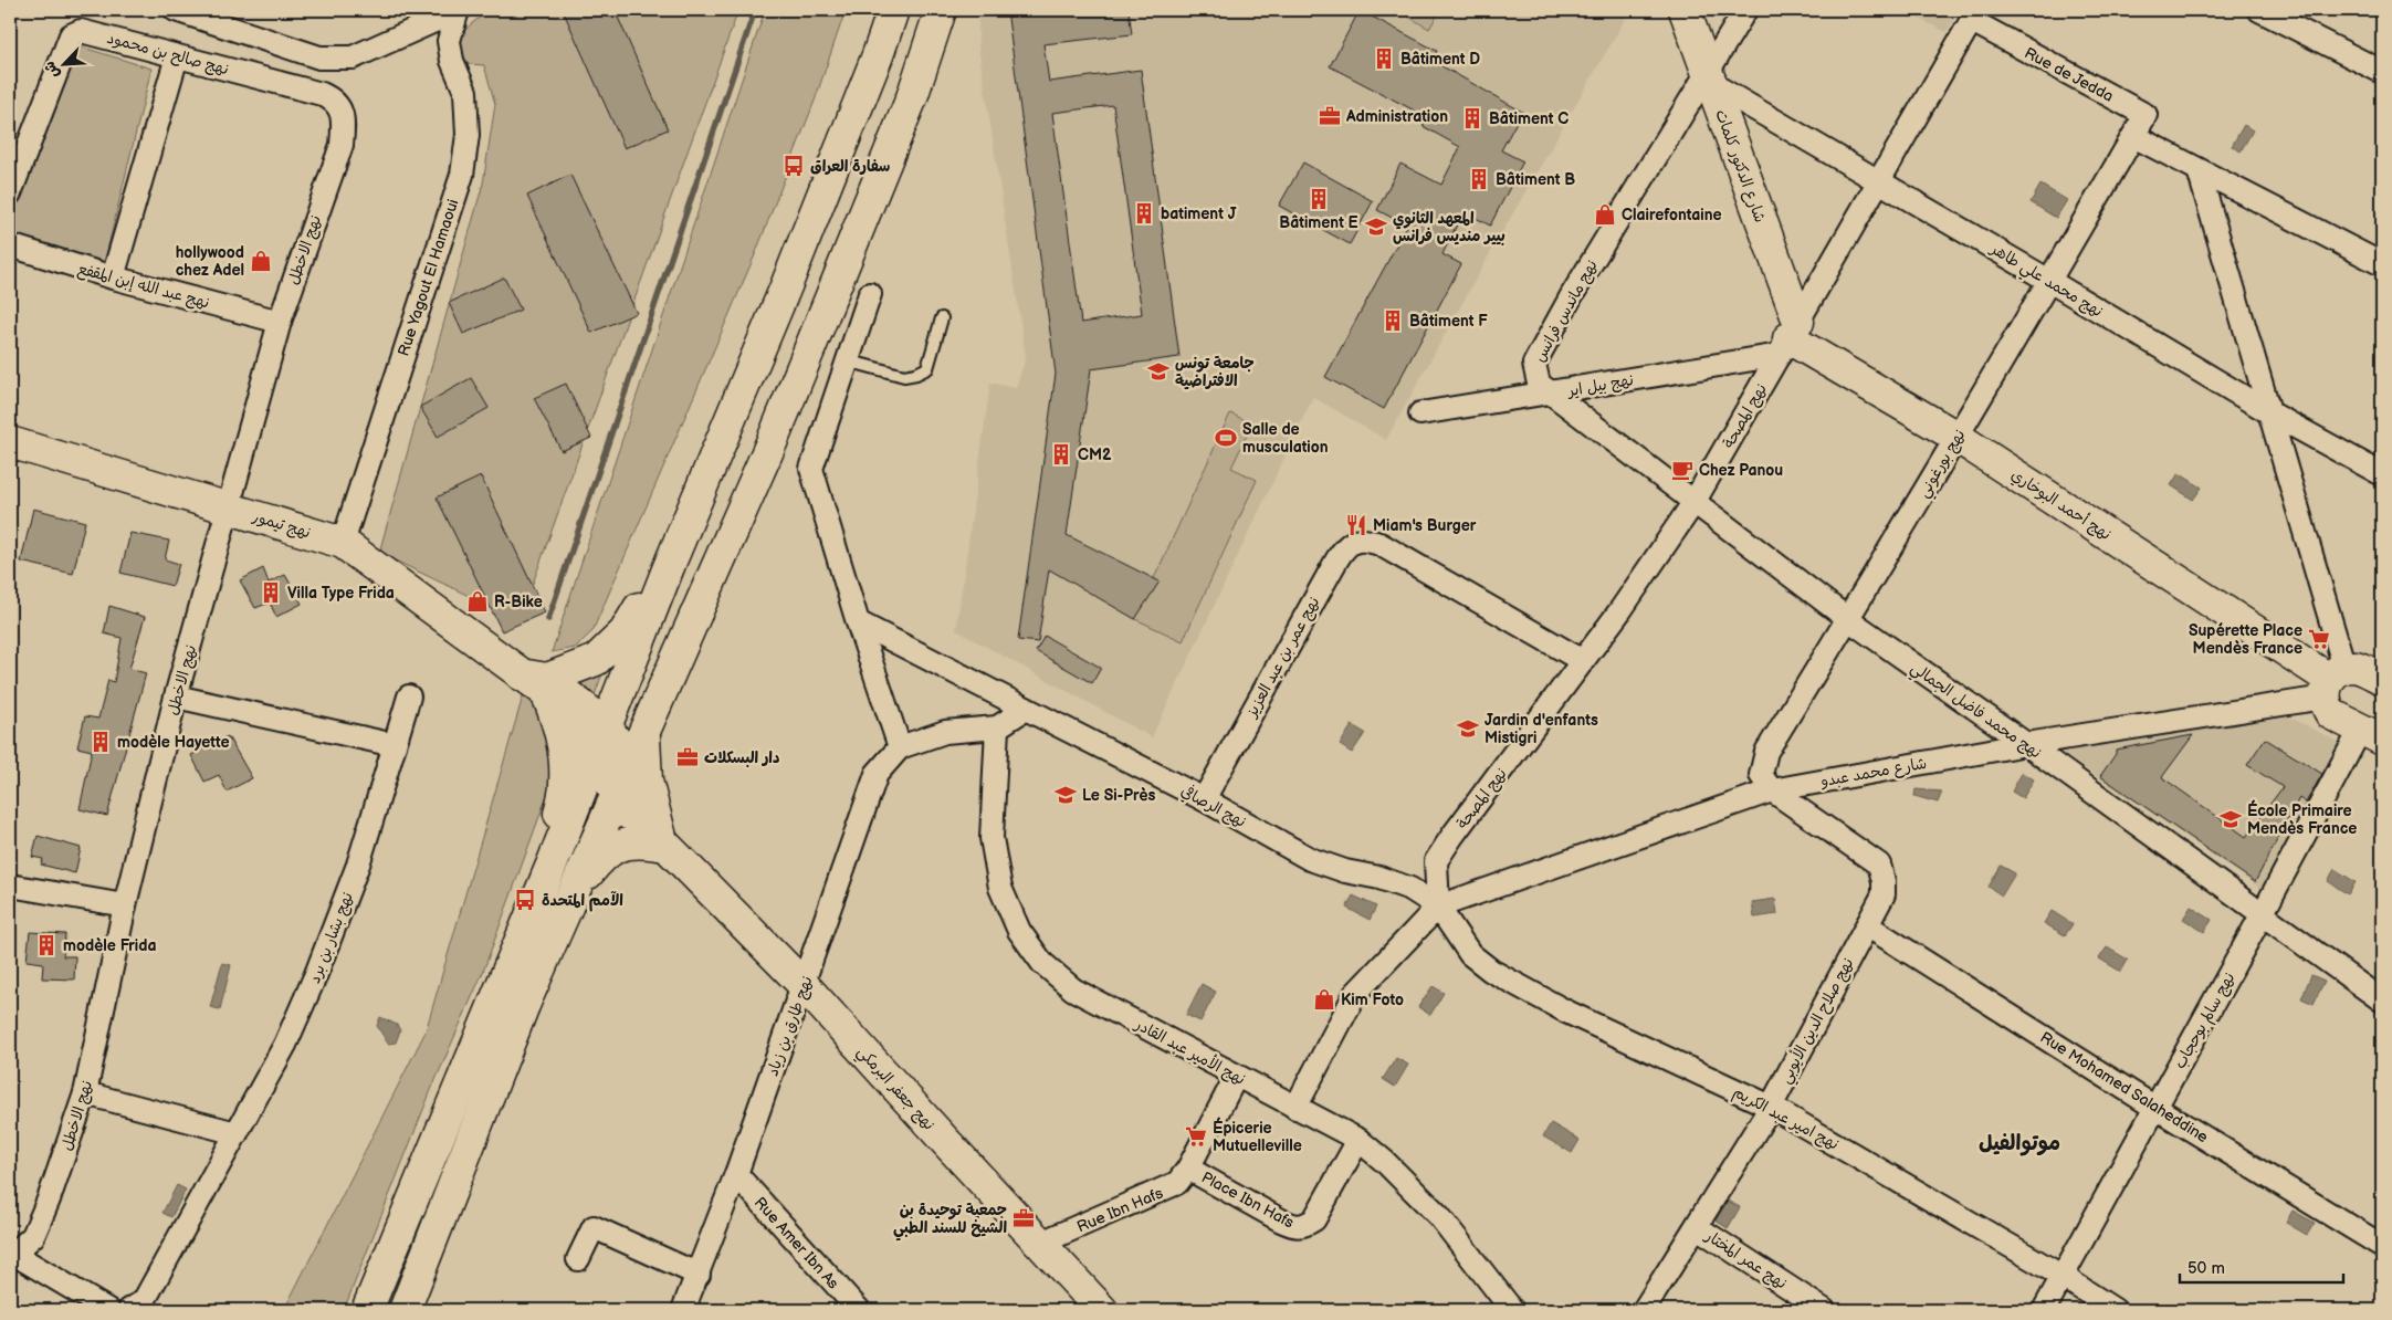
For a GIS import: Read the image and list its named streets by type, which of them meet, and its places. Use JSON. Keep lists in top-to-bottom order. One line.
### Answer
{"streets":{"main road":["شارع الدكتور كلمات","نهج أحمد البوخاري","نهج تيمور","نهج جعفر البرمكي"],"street":["نهج صالح بن محمود","Rue de Jedda","نهج الاخطل","Rue Yagout El Hamaoui","نهج محمد علي طاهر","نهج عبد الله إبن المقفع","نهج ماندس فرانس","نهج بيل اير","نهج المصحة","نهج بورغوني","نهج عمر بن عبد العزيز","نهج محمد فاضل الجمالي","شارع محمد عبدو","نهج الرصافي","نهج بشار بن برد","نهج صلاح الدين الأيوبي","نهج سالم بوحجاب","نهج طارق بن زياد","نهج الأمير عبد القادر","Rue Mohamed Salaheddine","نهج امير عبد الكريم","Place Ibn Hafs","Rue Ibn Hafs","Rue Amer Ibn As","نهج عمر المختار"]},"crossings":[["نهج صالح بن محمود","نهج الاخطل"],["Rue de Jedda","نهج المصحة"],["Rue de Jedda","نهج بورغوني"],["شارع الدكتور كلمات","نهج محمد علي طاهر"],["شارع الدكتور كلمات","نهج ماندس فرانس"],["شارع الدكتور كلمات","نهج بيل اير"],["شارع الدكتور كلمات","نهج المصحة"],["شارع الدكتور كلمات","نهج أحمد البوخاري"],["نهج الاخطل","نهج عبد الله إبن المقفع"],["نهج الاخطل","نهج تيمور"],["Rue Yagout El Hamaoui","نهج تيمور"],["نهج محمد علي طاهر","نهج ماندس فرانس"],["نهج محمد علي طاهر","نهج المصحة"],["نهج محمد علي طاهر","نهج بورغوني"],["نهج ماندس فرانس","نهج بيل اير"],["نهج ماندس فرانس","نهج المصحة"],["نهج ماندس فرانس","نهج محمد فاضل الجمالي"],["نهج بيل اير","نهج المصحة"],["نهج بيل اير","نهج أحمد البوخاري"],["نهج المصحة","نهج أحمد البوخاري"],["نهج المصحة","نهج عمر بن عبد العزيز"],["نهج المصحة","نهج محمد فاضل الجمالي"],["نهج المصحة","شارع محمد عبدو"],["نهج المصحة","نهج الرصافي"],["نهج المصحة","نهج امير عبد الكريم"],["نهج بورغوني","نهج أحمد البوخاري"],["نهج بورغوني","نهج محمد فاضل الجمالي"],["نهج بورغوني","شارع محمد عبدو"],["نهج بورغوني","نهج صلاح الدين الأيوبي"],["نهج أحمد البوخاري","شارع محمد عبدو"],["نهج تيمور","نهج جعفر البرمكي"],["نهج عمر بن عبد العزيز","نهج الرصافي"],["نهج محمد فاضل الجمالي","شارع محمد عبدو"],["نهج محمد فاضل الجمالي","نهج سالم بوحجاب"],["شارع محمد عبدو","نهج الرصافي"],["شارع محمد عبدو","نهج صلاح الدين الأيوبي"],["شارع محمد عبدو","نهج امير عبد الكريم"],["نهج الرصافي","نهج امير عبد الكريم"],["نهج صلاح الدين الأيوبي","Rue Mohamed Salaheddine"],["نهج صلاح الدين الأيوبي","نهج امير عبد الكريم"],["نهج صلاح الدين الأيوبي","نهج عمر المختار"],["نهج سالم بوحجاب","Rue Mohamed Salaheddine"],["نهج سالم بوحجاب","نهج امير عبد الكريم"],["نهج طارق بن زياد","نهج جعفر البرمكي"],["نهج طارق بن زياد","Rue Amer Ibn As"],["نهج الأمير عبد القادر","Place Ibn Hafs"],["نهج الأمير عبد القادر","Rue Ibn Hafs"],["نهج جعفر البرمكي","Rue Ibn Hafs"],["Place Ibn Hafs","Rue Ibn Hafs"]],"districts":["موتوالفيل"],"places":{"building":["Bâtiment D","Bâtiment C","Bâtiment B","Bâtiment E","batiment J","Bâtiment F","CM2","Villa Type Frida","modèle Hayette","modèle Frida"],"office":["Administration","دار البسكلات","جمعية توحيدة بن الشيخ للسند الطبي"],"bus stop":["سفارة العراق","الآمم المتحدة"],"shop":["Clairefontaine","hollywood chez Adel","R-Bike","Kim Foto"],"school or university":["المعهد الثانوي بيير منديس فرانس","جامعة تونس الافتراضية","Jardin d'enfants Mistigri","Le Si-Près","École Primaire Mendès France"],"sports":["Salle de musculation"],"cafe":["Chez Panou"],"restaurant":["Miam's Burger"],"supermarket":["Supérette Place Mendès France","Épicerie Mutuelleville"]},"scale_bar":"50 m","north":"bottom left"}
